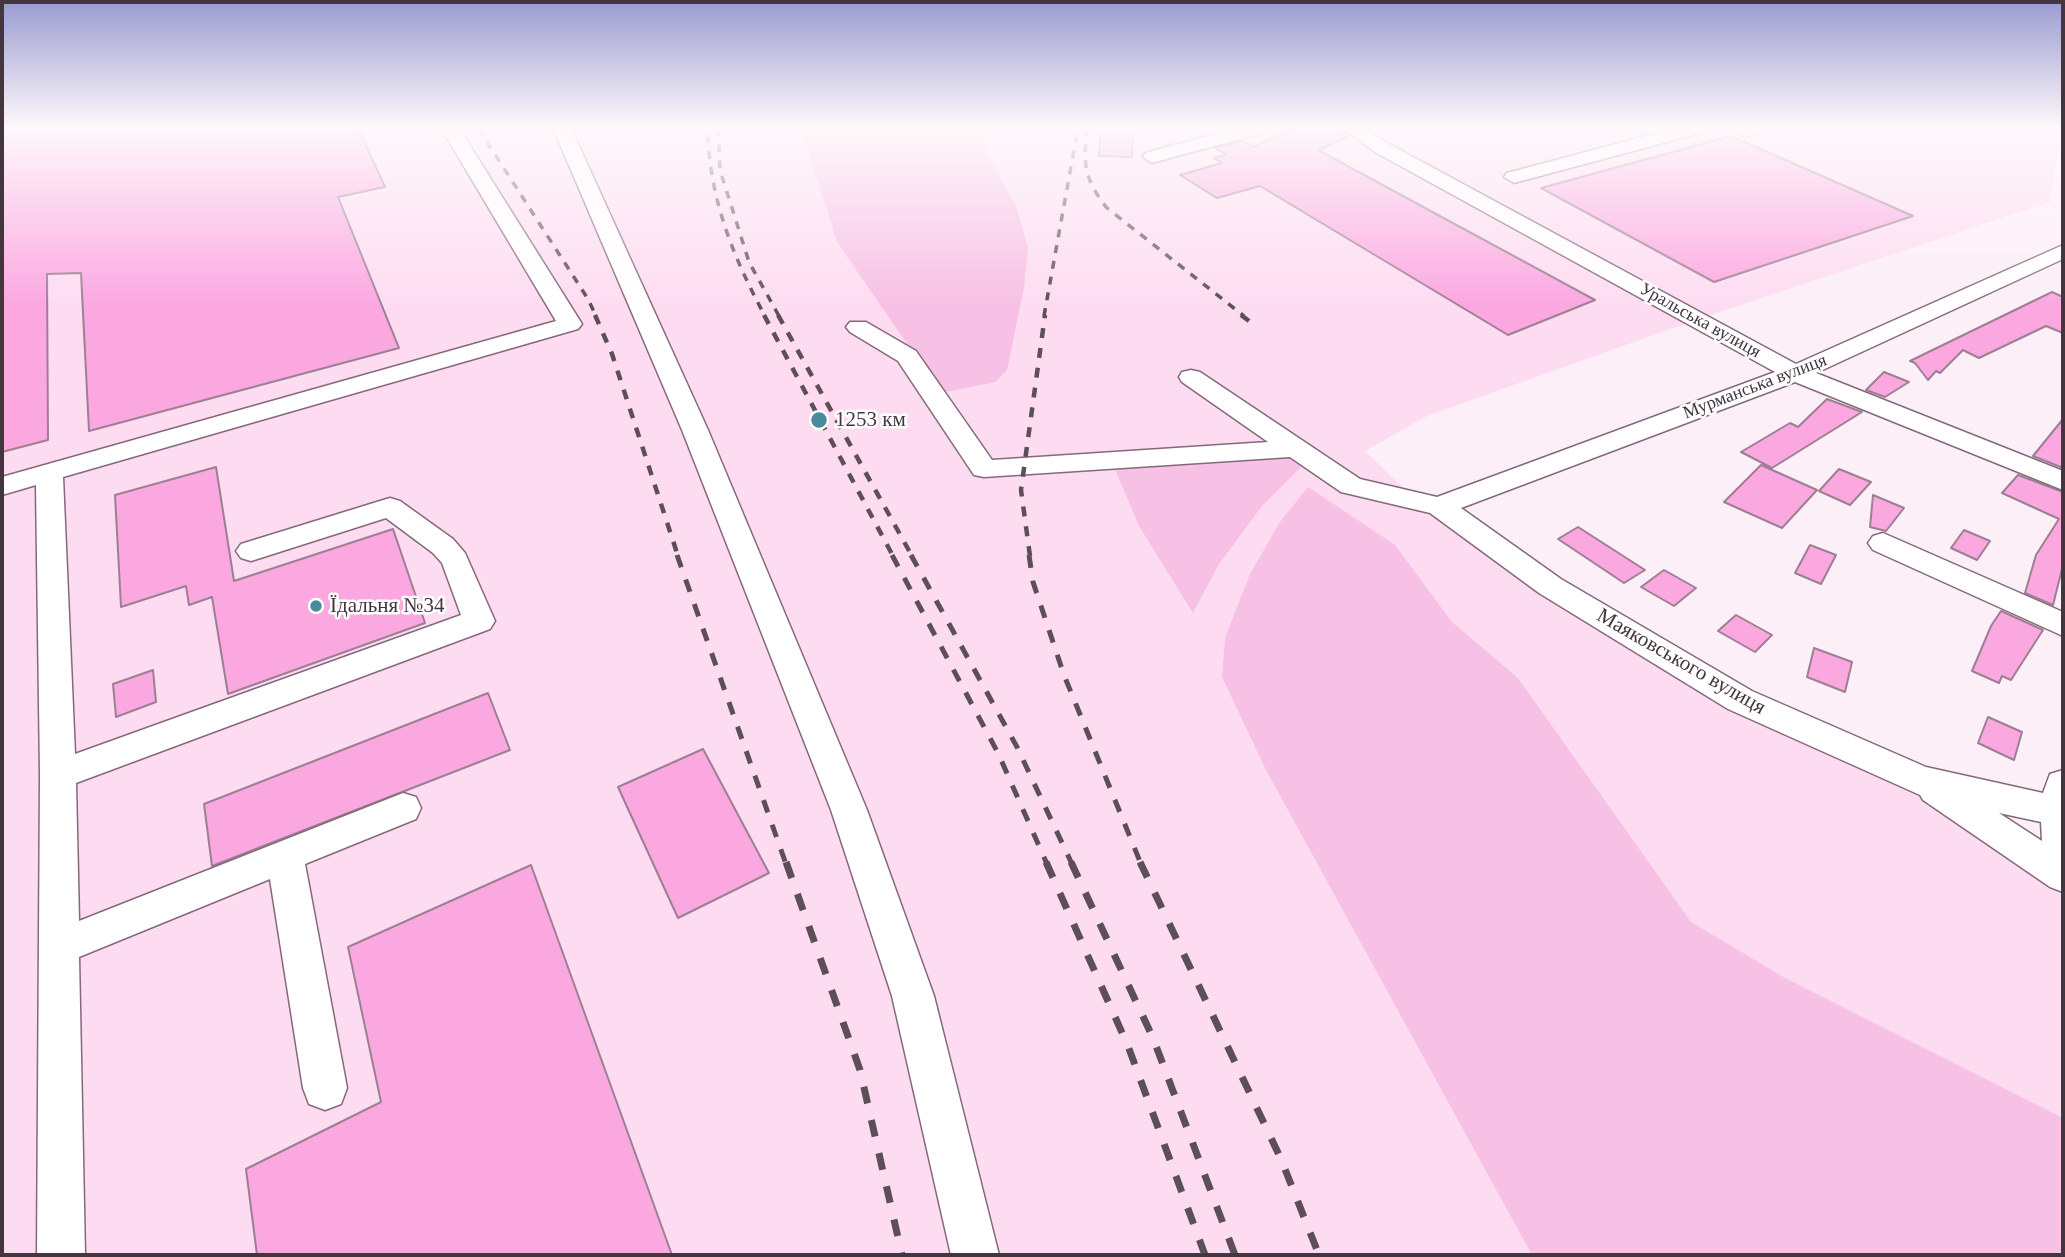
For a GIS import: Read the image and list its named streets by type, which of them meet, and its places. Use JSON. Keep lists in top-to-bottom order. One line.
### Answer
{"streets":{"street":["Уральська вулиця","Мурманська вулиця","Маяковського вулиця"]},"crossings":[["Уральська вулиця","Мурманська вулиця"],["Мурманська вулиця","Маяковського вулиця"]],"places":["1253 км","Їдальня №34"]}
